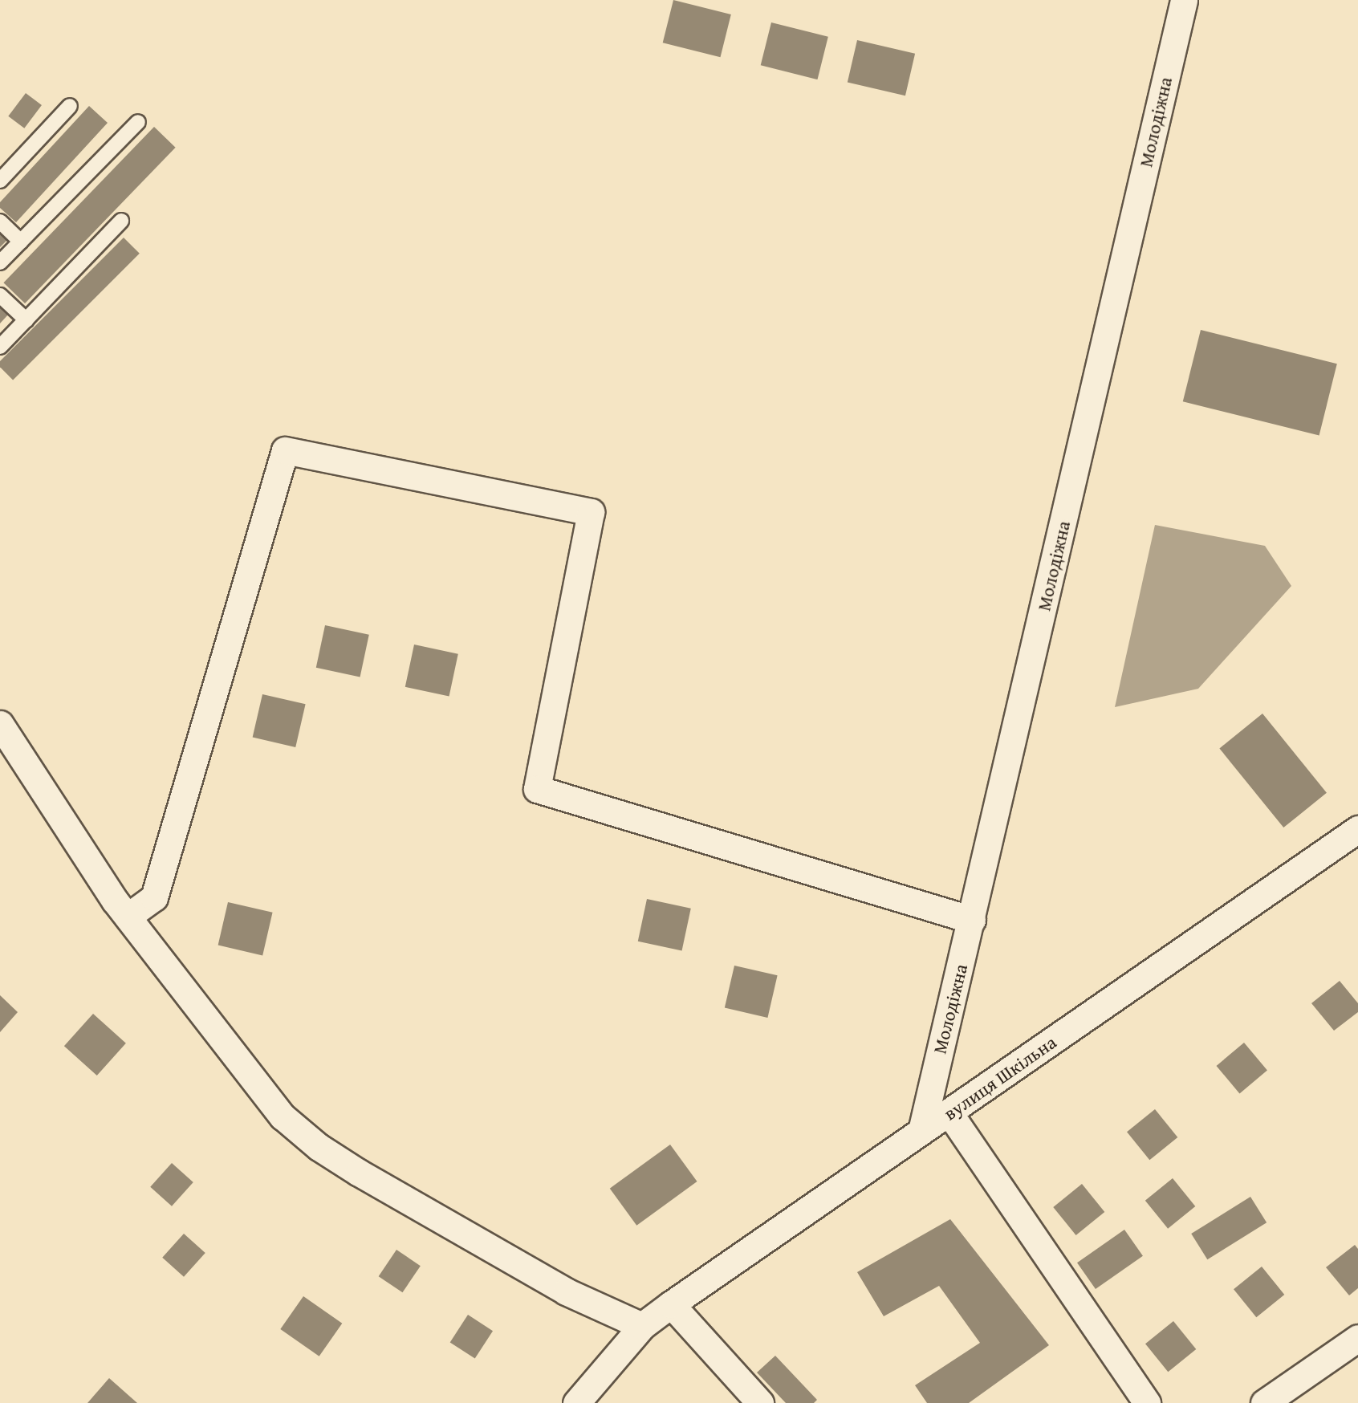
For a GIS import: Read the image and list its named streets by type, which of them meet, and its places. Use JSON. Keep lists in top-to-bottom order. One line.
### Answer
{"streets":{"street":["Молодіжна","вулиця Шкільна"]},"crossings":[["Молодіжна","вулиця Шкільна"]]}
